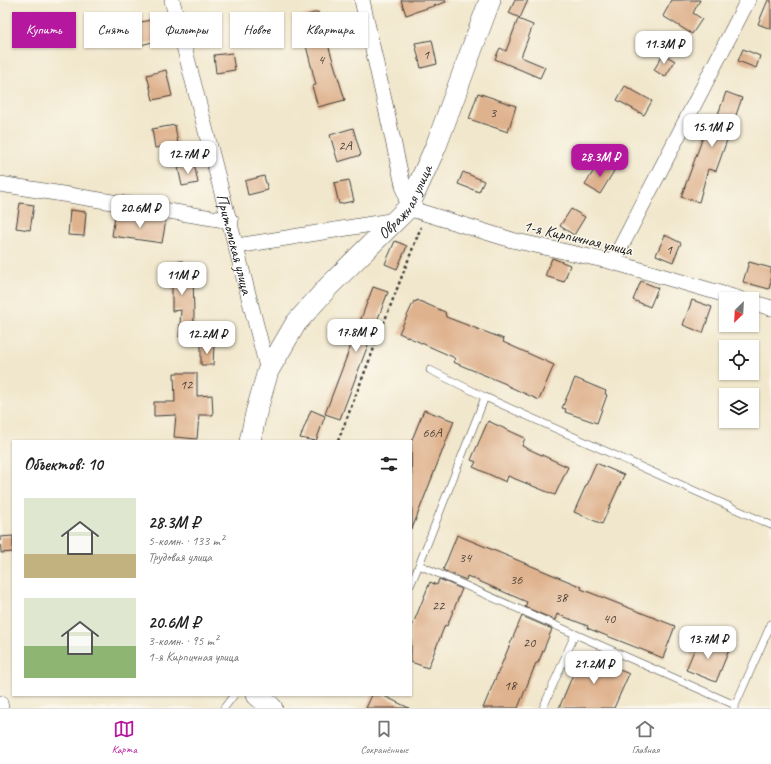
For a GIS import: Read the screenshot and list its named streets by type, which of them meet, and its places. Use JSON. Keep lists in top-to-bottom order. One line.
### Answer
{"streets":{"street":["Овражная улица","1-я Кирпичная улица","Притомская улица"]},"crossings":[["Овражная улица","1-я Кирпичная улица"],["Овражная улица","Притомская улица"],["1-я Кирпичная улица","Притомская улица"]],"house_numbers":["1","4","3","2А","1","12","66А","34","36","38","22","40","20","18"],"north":"bottom left","page":{"chip":["Купить","Снять","Фильтры","Новое","Квартира"],"price":["11.3M ₽","15.1M ₽","12.7M ₽","28.3M ₽","20.6M ₽","11M ₽","17.8M ₽","12.2M ₽","13.7M ₽","21.2M ₽"],"heading":"Объектов: 10","list":[{"name":"28.3M ₽","note":"5-комн. · 133 m² · Трудовая улица"},{"name":"20.6M ₽","note":"3-комн. · 95 m² · 1-я Кирпичная улица"}],"tabs":["Карта","Сохранённые","Главная"]}}
